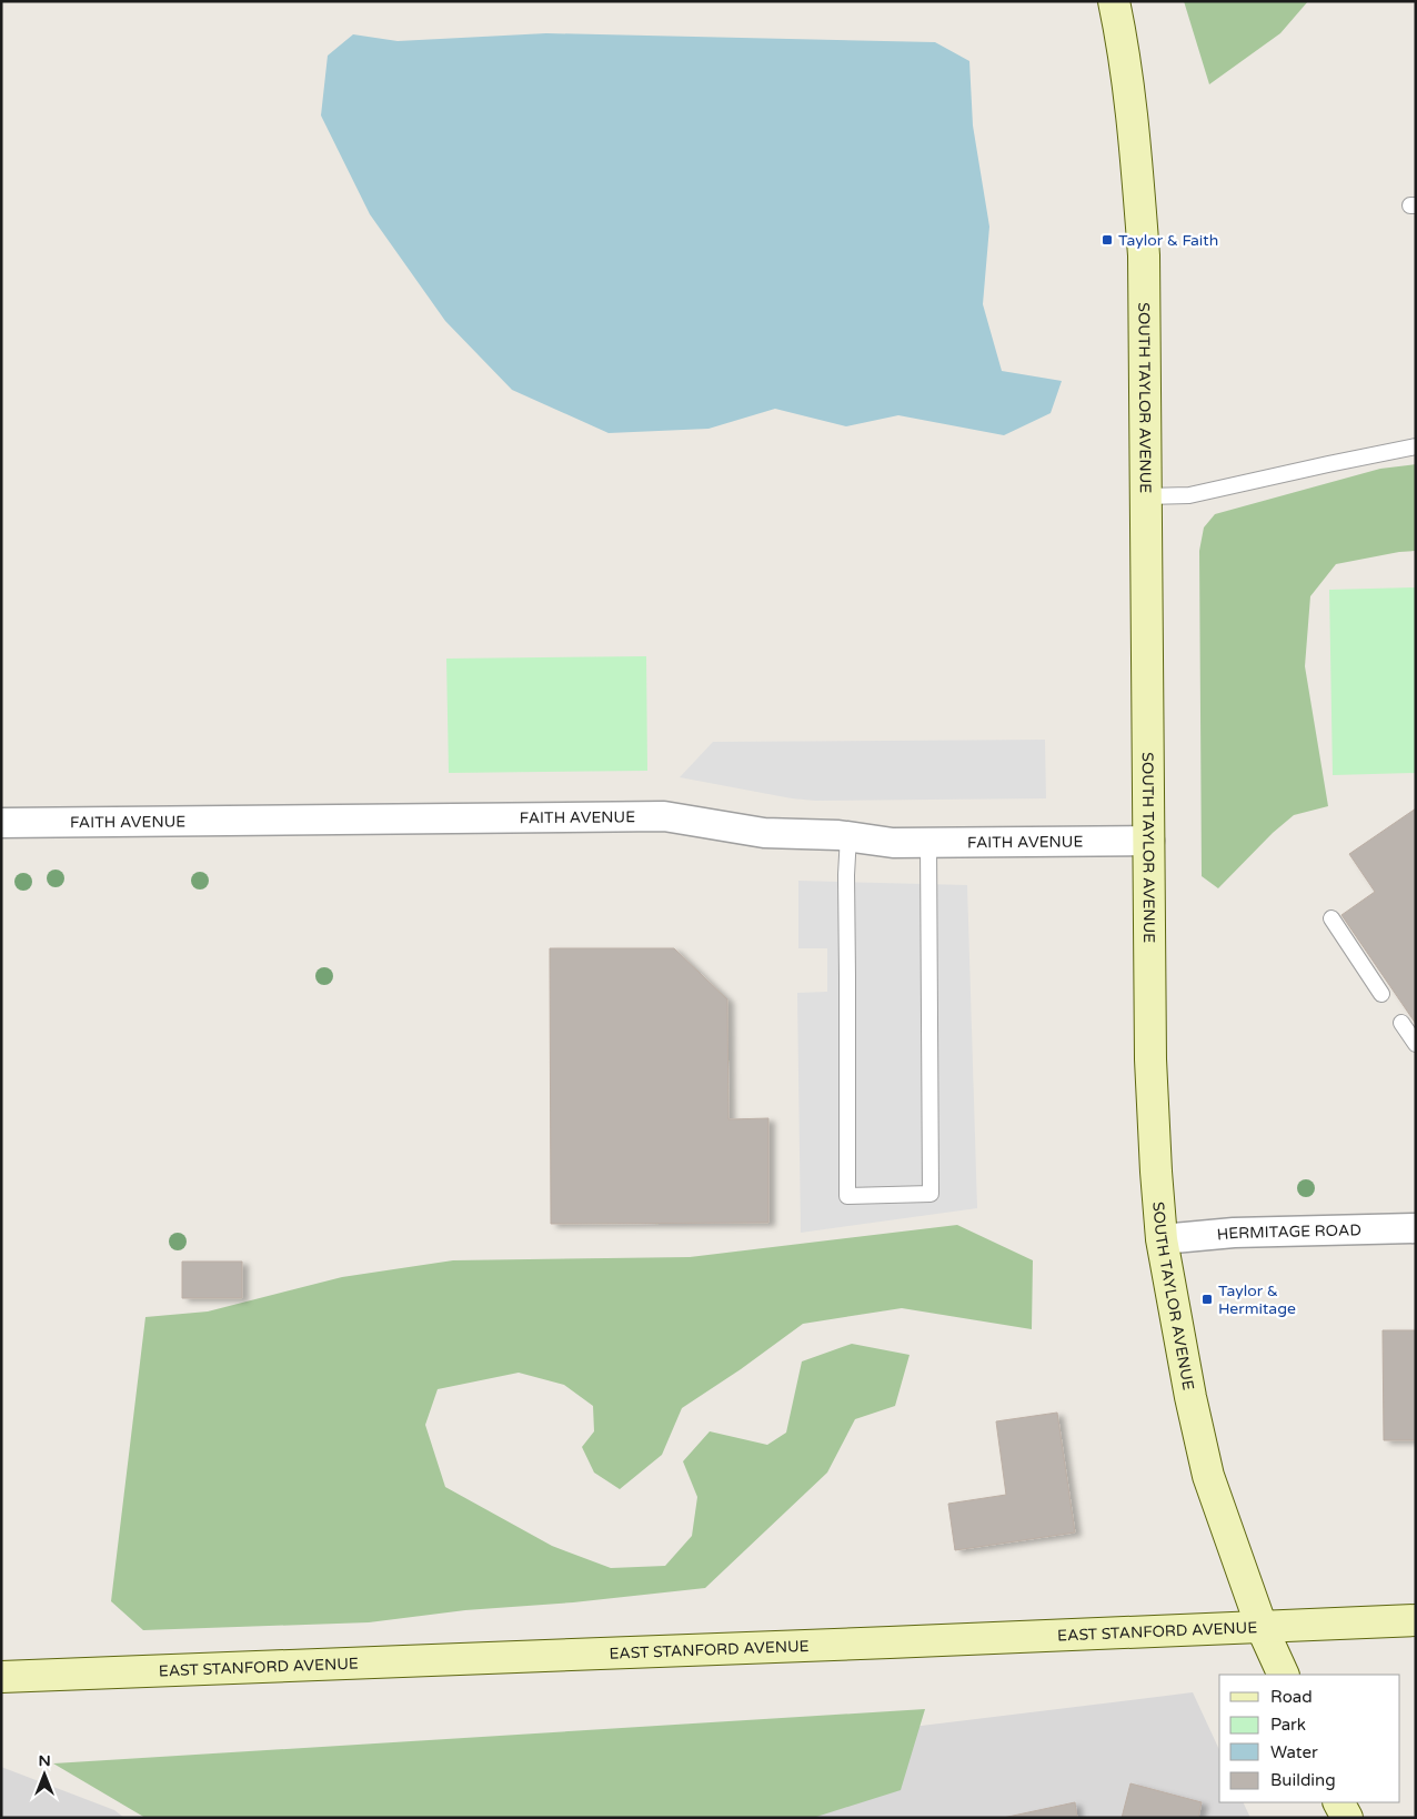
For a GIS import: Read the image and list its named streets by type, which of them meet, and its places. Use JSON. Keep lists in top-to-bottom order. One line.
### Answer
{"streets":{"street":["SOUTH TAYLOR AVENUE","FAITH AVENUE","HERMITAGE ROAD","EAST STANFORD AVENUE"]},"crossings":[["SOUTH TAYLOR AVENUE","FAITH AVENUE"],["SOUTH TAYLOR AVENUE","HERMITAGE ROAD"],["SOUTH TAYLOR AVENUE","EAST STANFORD AVENUE"]],"places":{"transit":["Taylor & Faith","Taylor & Hermitage"]},"legend":["Road","Park","Water","Building"],"north":"top"}
